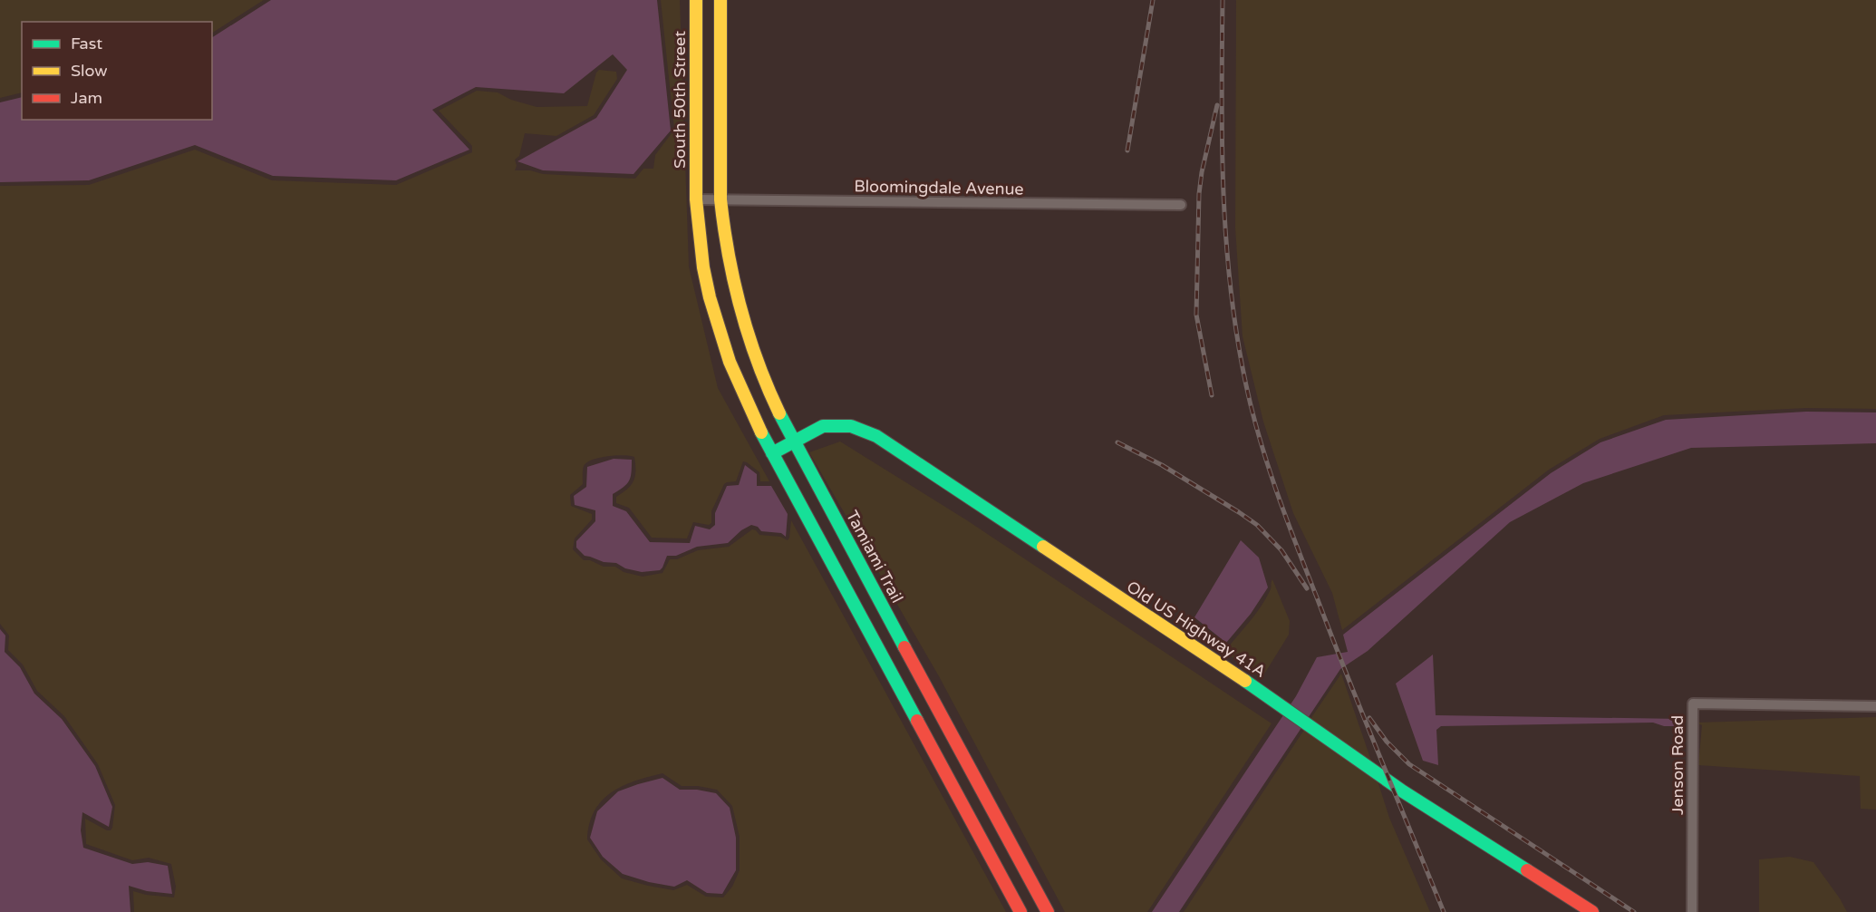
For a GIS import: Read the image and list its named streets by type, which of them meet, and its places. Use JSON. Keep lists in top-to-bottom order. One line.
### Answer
{"streets":{"main road":["South 50th Street","Tamiami Trail","Old US Highway 41A"],"street":["Bloomingdale Avenue","Jenson Road"]},"crossings":[["South 50th Street","Bloomingdale Avenue"],["Bloomingdale Avenue","Tamiami Trail"],["Tamiami Trail","Old US Highway 41A"]],"legend":["Fast","Slow","Jam"]}
